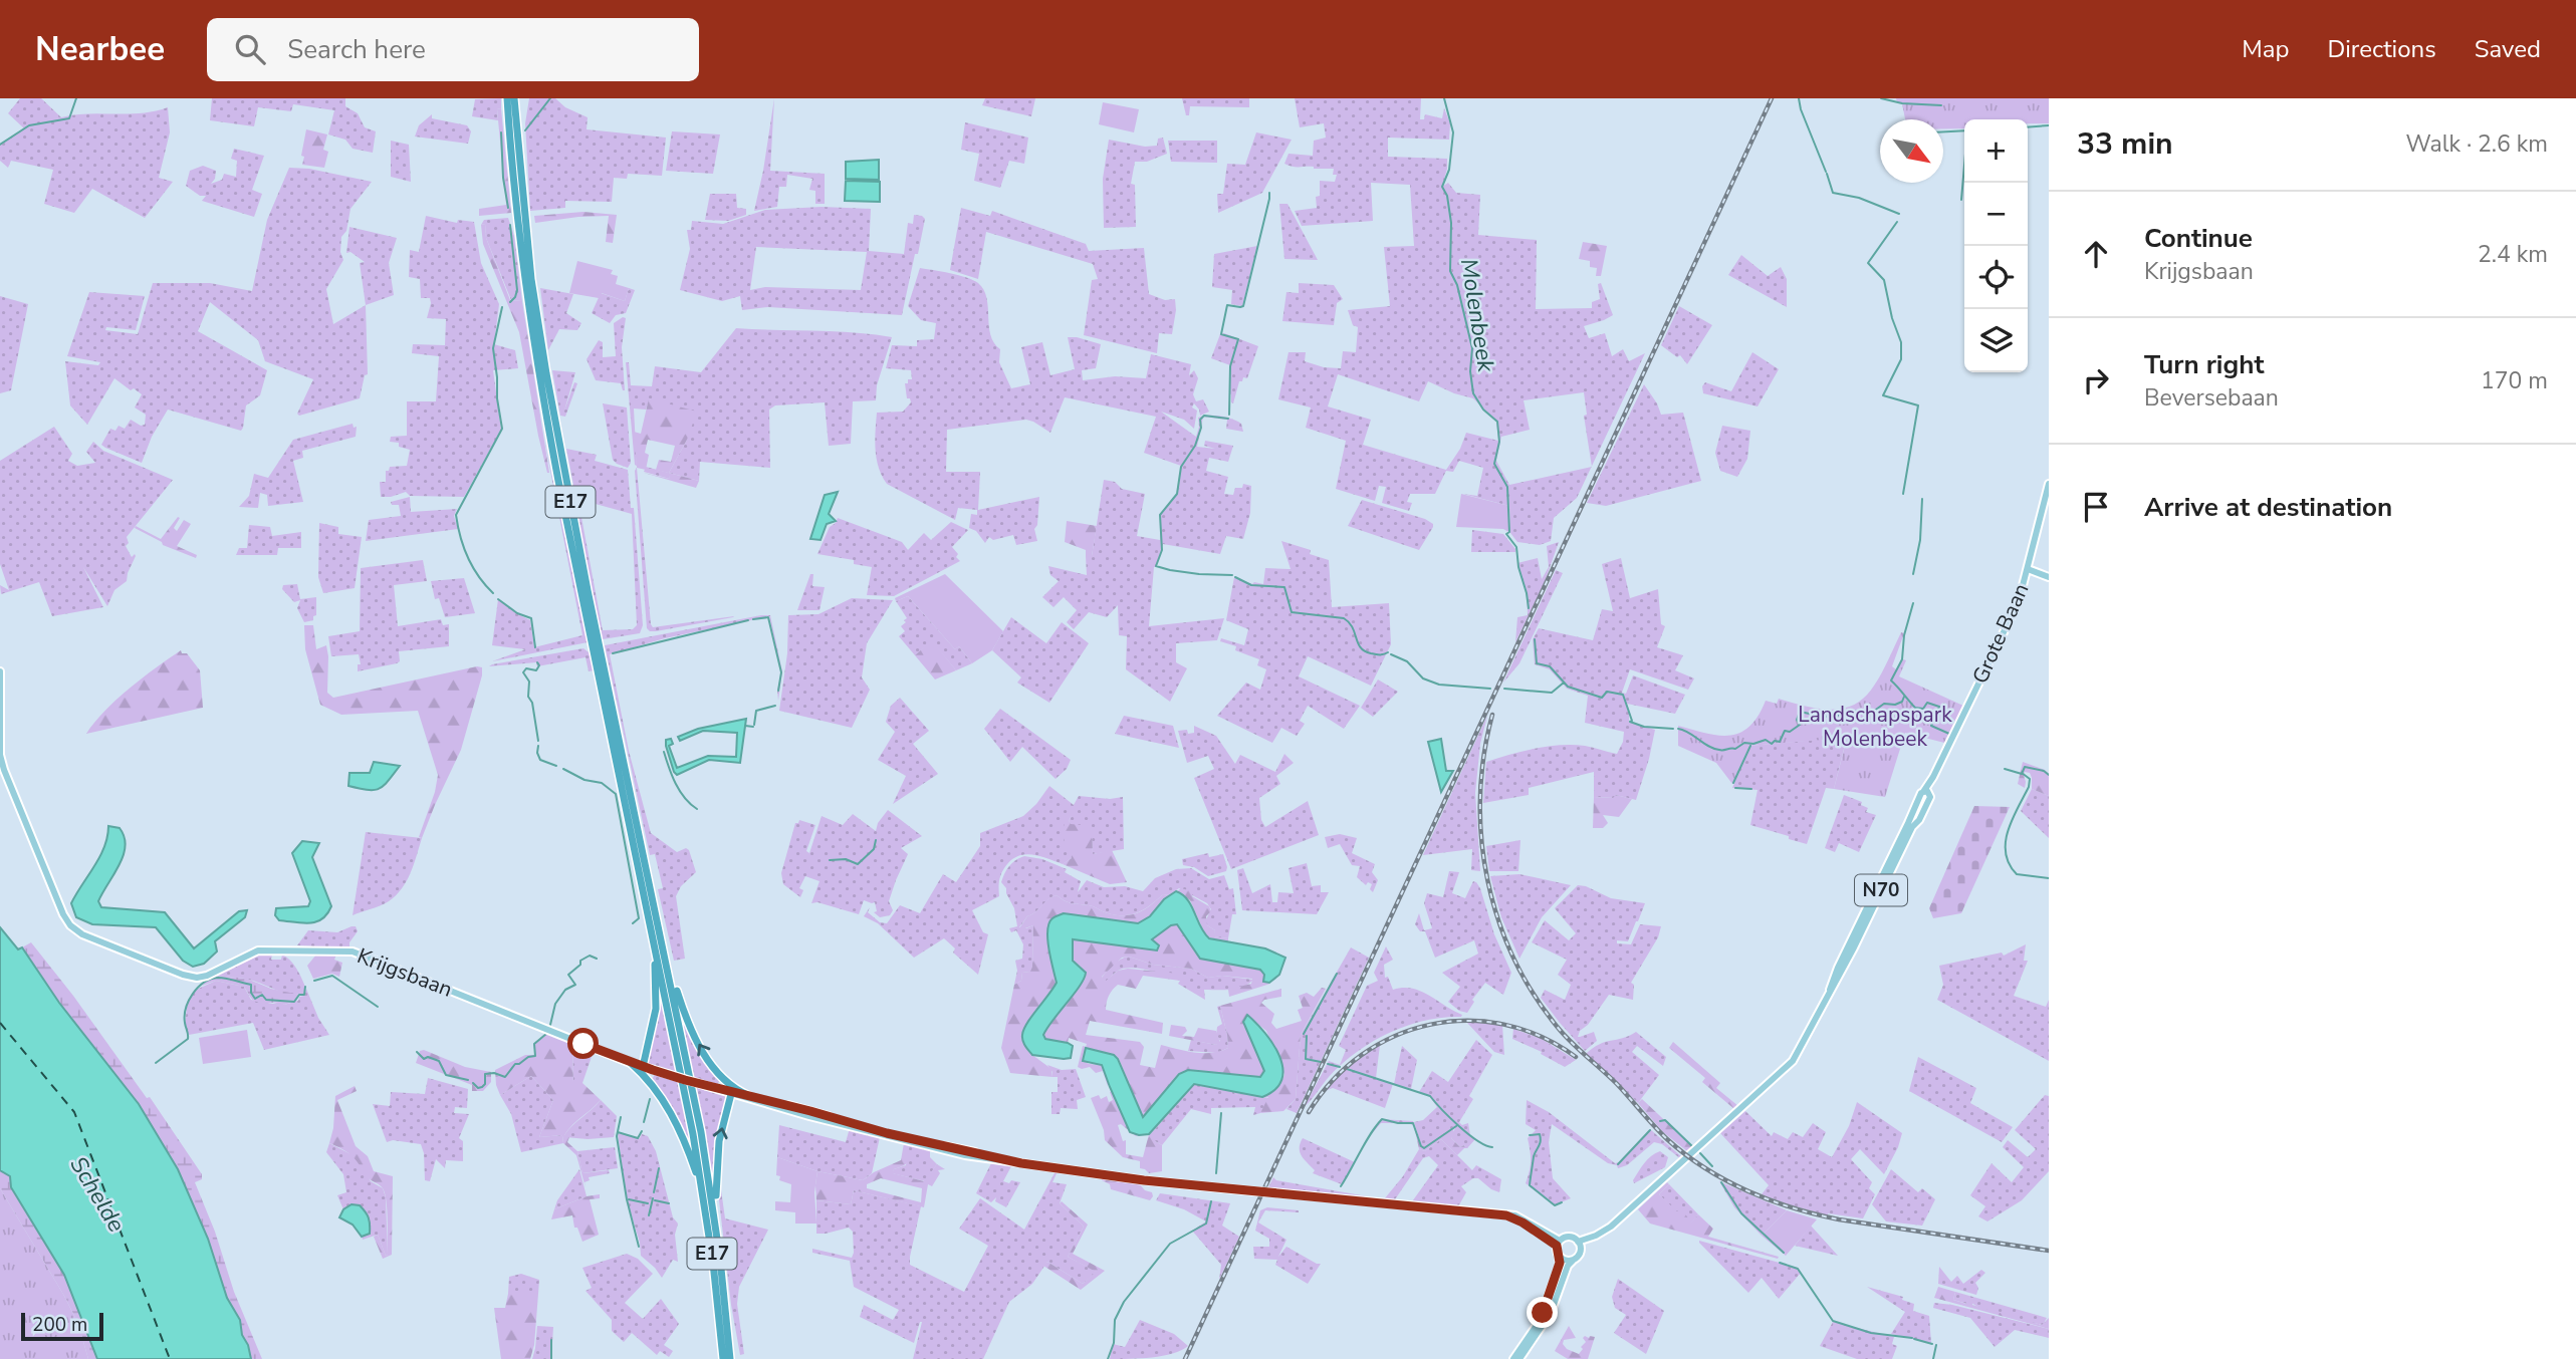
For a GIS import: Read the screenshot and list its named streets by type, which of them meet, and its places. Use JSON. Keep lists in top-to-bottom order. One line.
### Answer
{"streets":{"highway":["E17"],"main road":["Grote Baan","N70","Krijgsbaan"]},"crossings":[["Grote Baan","Krijgsbaan"]],"water":["Molenbeek","Schelde"],"parks":["Landschapspark Molenbeek"],"scale_bar":"200 m","north":"bottom right","page":{"header":"Nearbee","search":"Search here","nav":["Map","Directions","Saved"],"heading":["33 min","Walk · 2.6 km"],"map_buttons":["+","−"],"list":[["Continue","Krijgsbaan","2.4 km"],["Turn right","Beversebaan","170 m"],"Arrive at destination"],"scale":"200 m"}}
